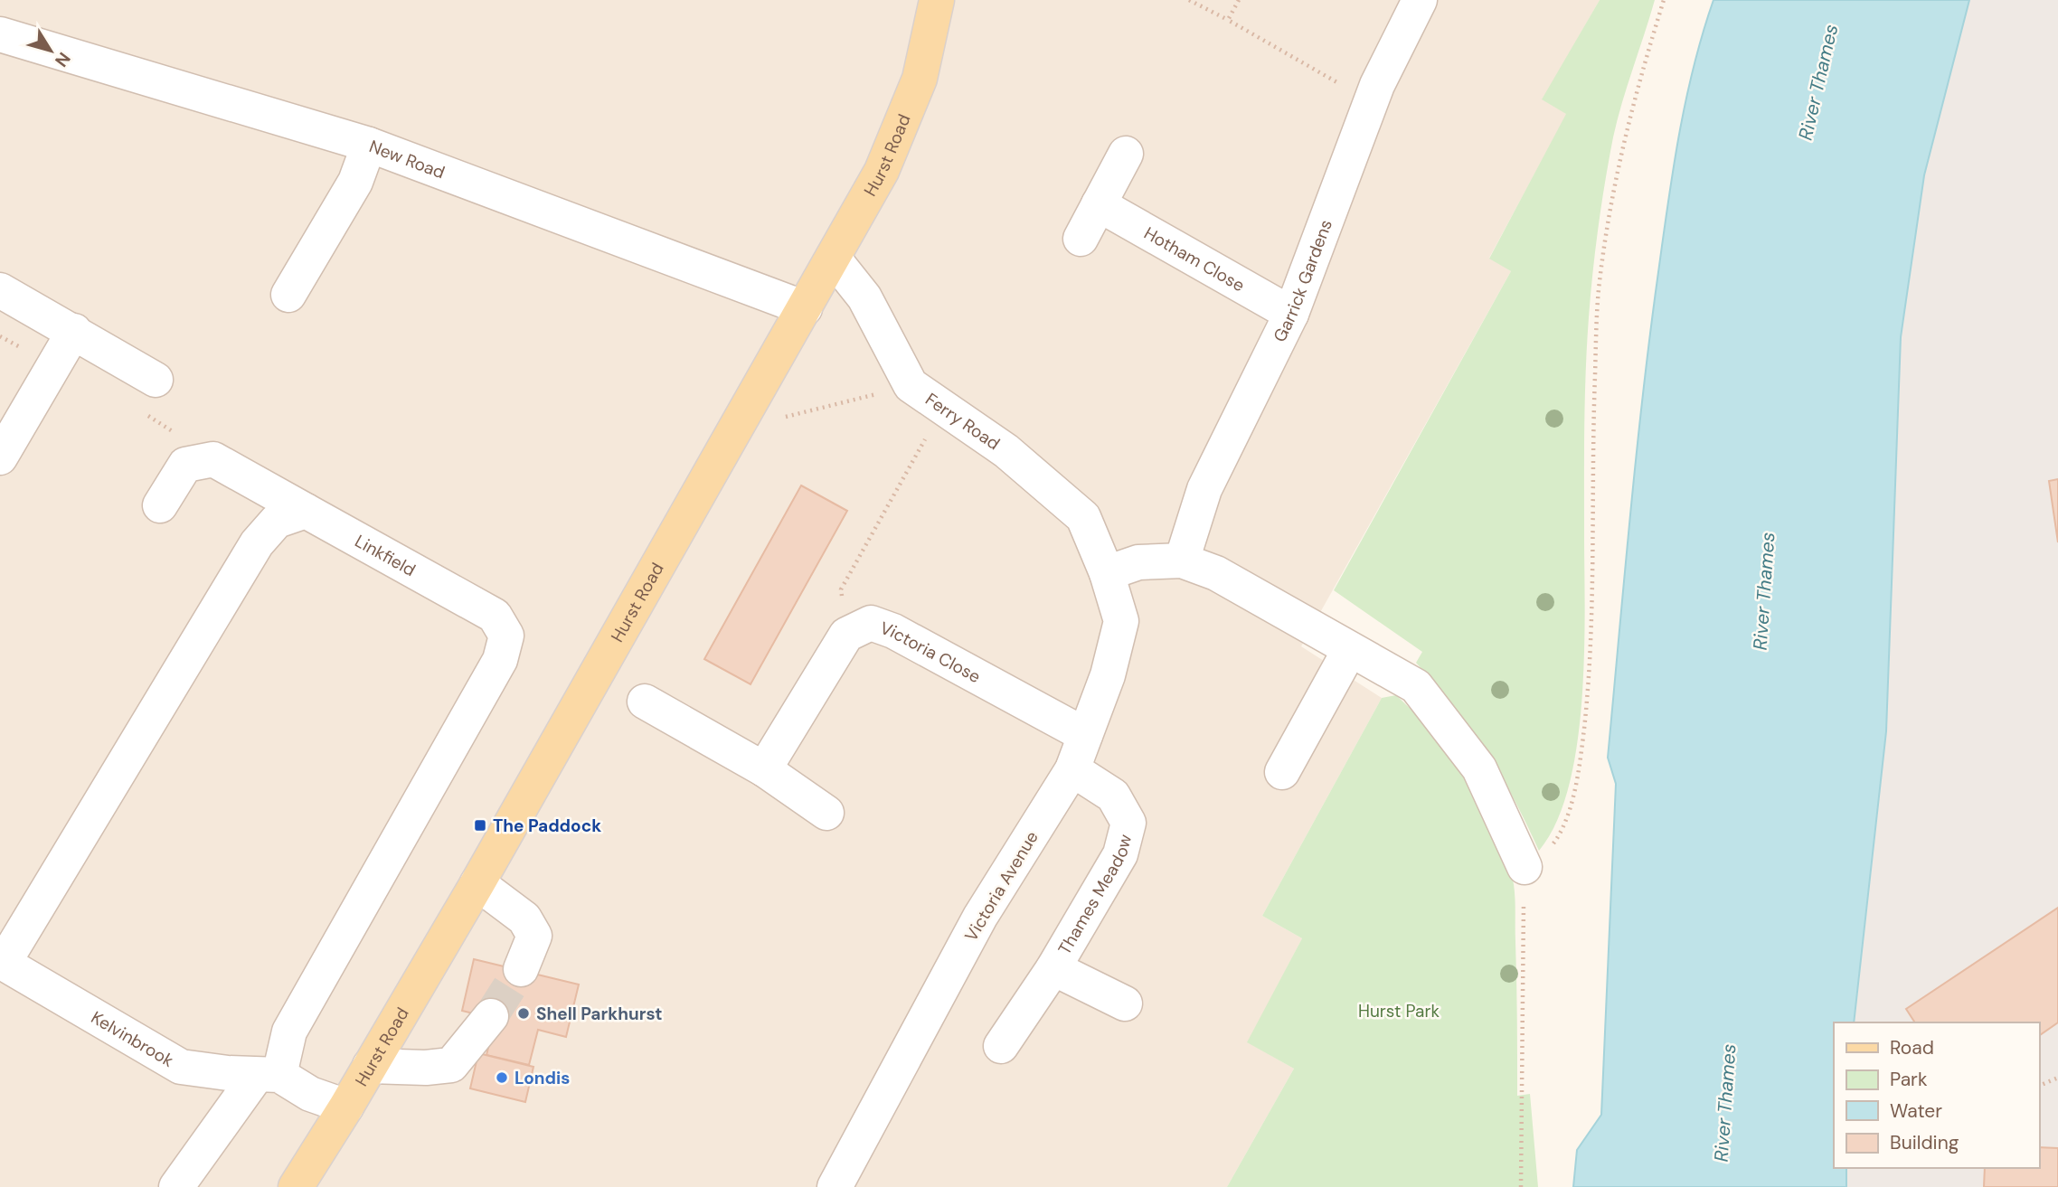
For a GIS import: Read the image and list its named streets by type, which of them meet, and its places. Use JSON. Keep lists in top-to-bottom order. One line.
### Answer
{"streets":{"main road":["Hurst Road"],"street":["New Road","Hotham Close","Garrick Gardens","Ferry Road","Linkfield","Victoria Close","Victoria Avenue","Thames Meadow","Kelvinbrook"]},"crossings":[["Hurst Road","New Road"],["Hurst Road","Ferry Road"],["Hurst Road","Kelvinbrook"],["Hotham Close","Garrick Gardens"],["Ferry Road","Victoria Avenue"],["Linkfield","Kelvinbrook"],["Victoria Close","Victoria Avenue"],["Victoria Avenue","Thames Meadow"]],"water":["River Thames"],"parks":["Hurst Park"],"places":{"transit":["The Paddock"],"other":["Shell Parkhurst","Londis"]},"legend":["Road","Park","Water","Building"],"north":"bottom right"}
